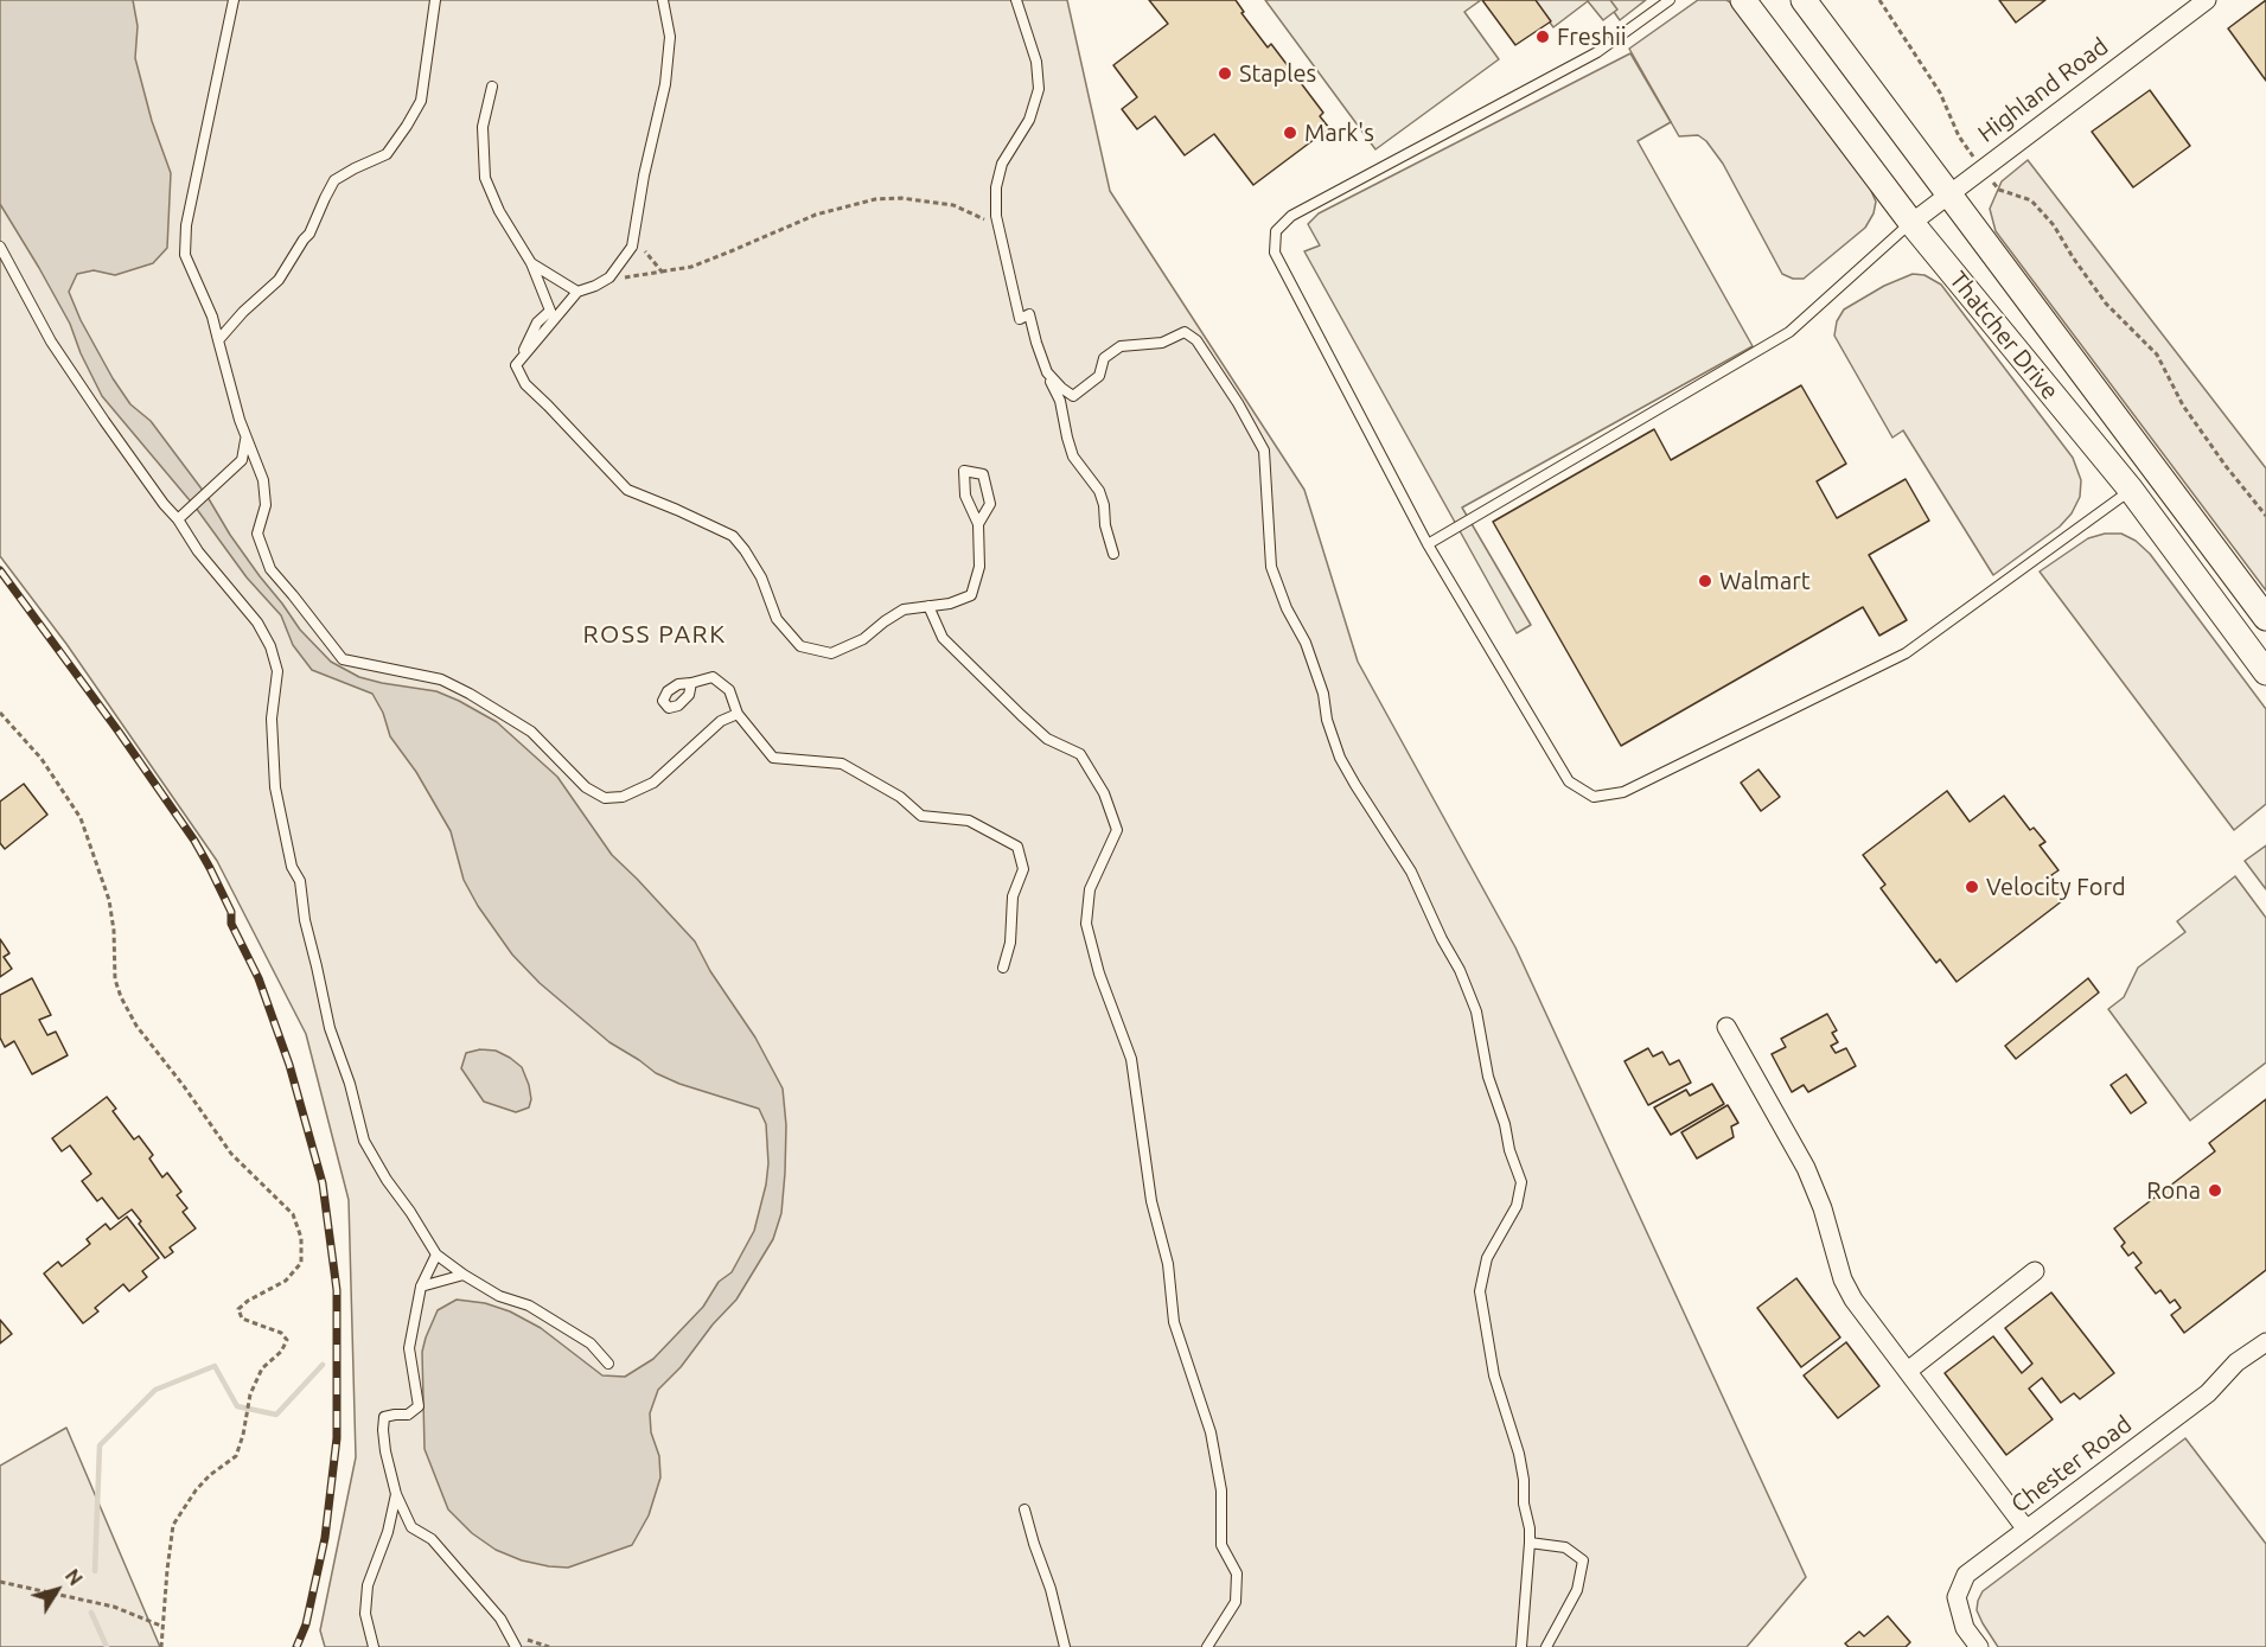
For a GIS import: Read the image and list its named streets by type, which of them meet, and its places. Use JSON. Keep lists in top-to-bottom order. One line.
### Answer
{"streets":{"main road":["Thatcher Drive"],"street":["Highland Road","Chester Road"]},"crossings":[["Highland Road","Thatcher Drive"]],"districts":["ROSS PARK"],"places":["Freshii","Staples","Mark's","Walmart","Velocity Ford","Rona"],"north":"top right"}
